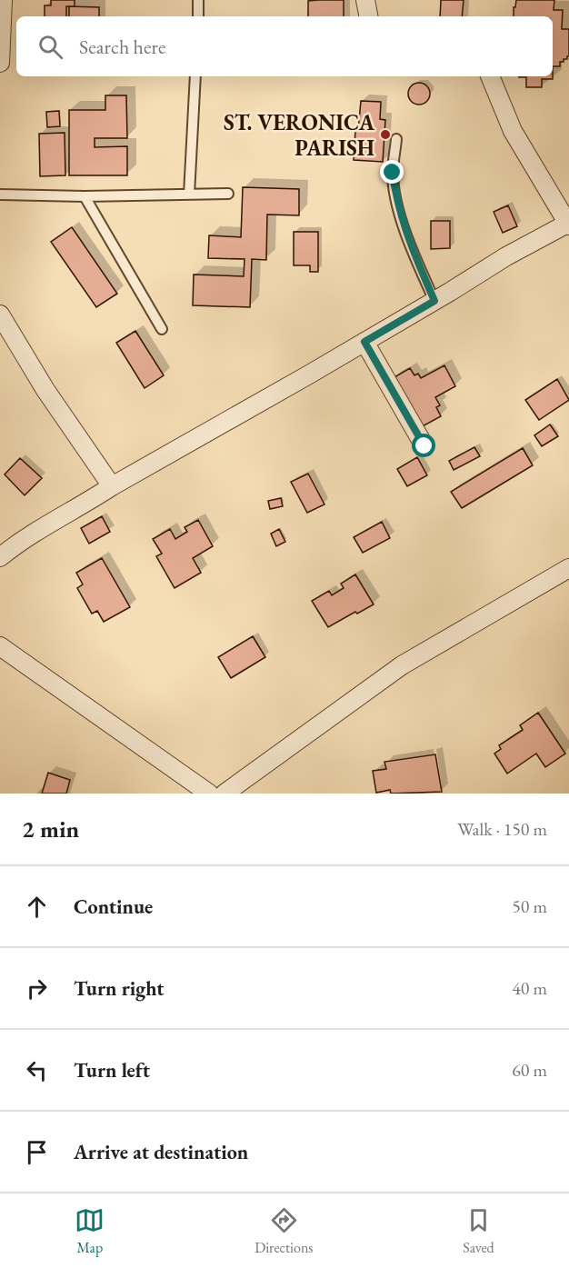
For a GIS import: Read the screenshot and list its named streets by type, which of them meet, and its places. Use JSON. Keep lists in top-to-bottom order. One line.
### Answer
{"places":["ST. VERONICA PARISH"],"page":{"search":"Search here","heading":["2 min","Walk · 150 m"],"list":[["Continue","50 m"],["Turn right","40 m"],["Turn left","60 m"],"Arrive at destination"],"nav":["Map","Directions","Saved"]}}
